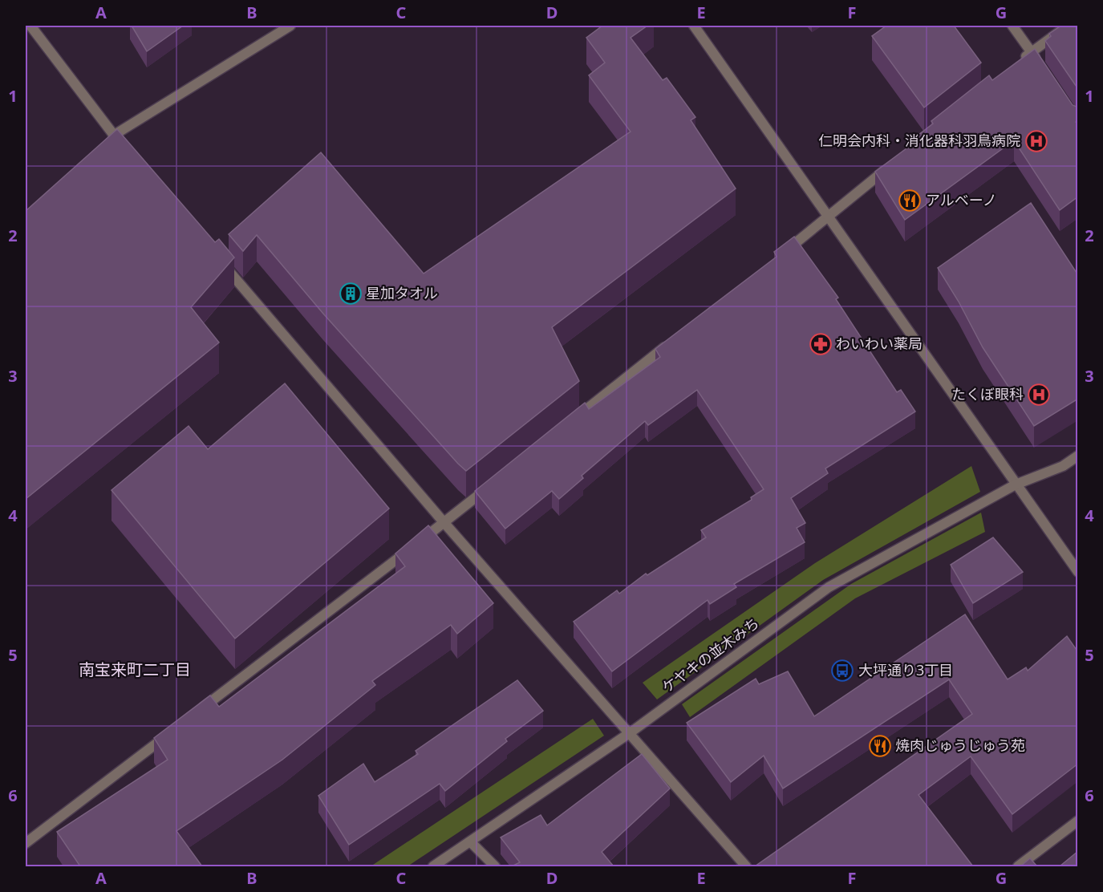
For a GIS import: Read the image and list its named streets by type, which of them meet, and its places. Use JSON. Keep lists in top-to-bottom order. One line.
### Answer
{"streets":{"street":["ケヤキの並木みち"]},"districts":["南宝来町二丁目"],"places":{"hospital":["仁明会内科・消化器科羽鳥病院","たくぼ眼科"],"restaurant":["アルベーノ","焼肉じゅうじゅう苑"],"building":["星加タオル"],"pharmacy":["わいわい薬局"],"bus stop":["大坪通り3丁目"]},"grid":{"columns":["A","B","C","D","E","F","G"],"rows":["1","2","3","4","5","6"]}}
